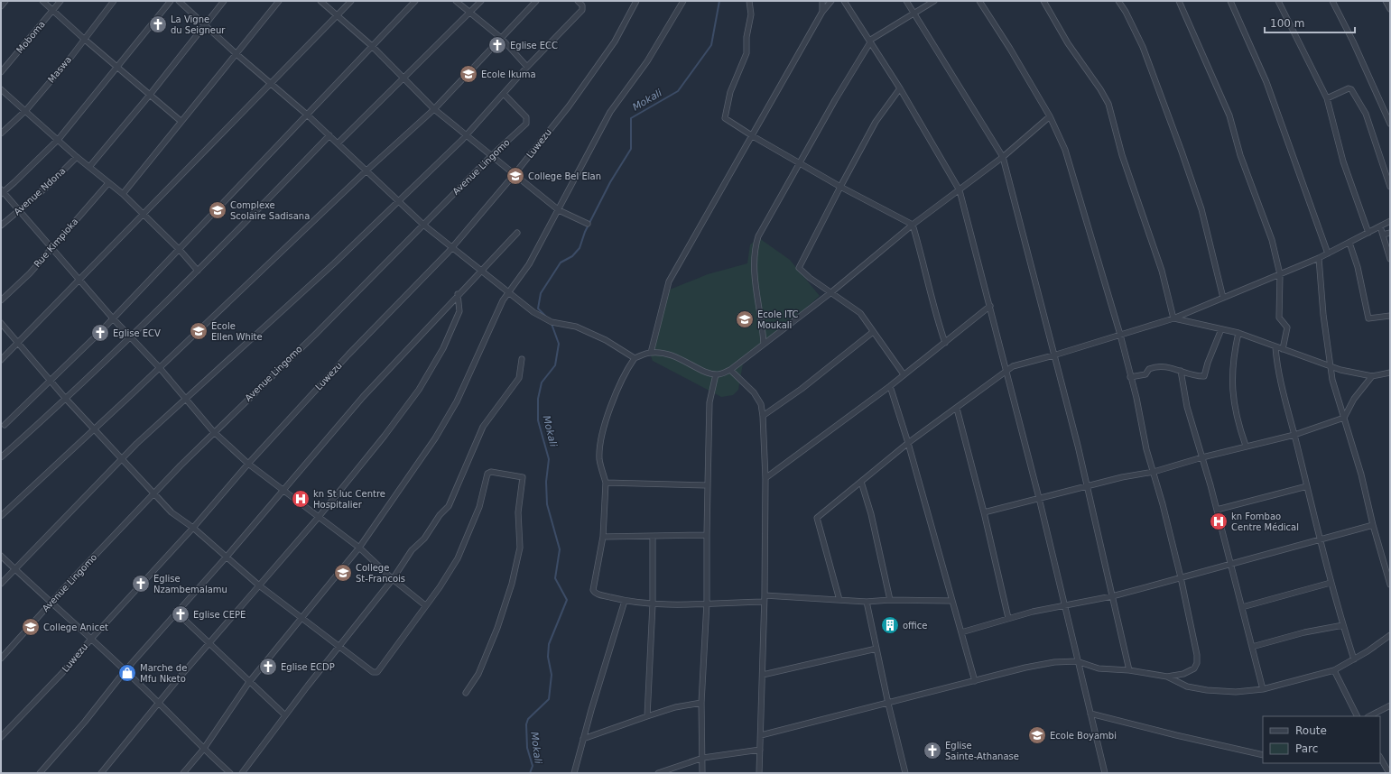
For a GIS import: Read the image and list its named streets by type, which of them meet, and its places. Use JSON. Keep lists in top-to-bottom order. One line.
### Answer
{"streets":{"street":["Moboma","Maswa","Luwezu","Avenue Lingomo","Avenue Ndona","Rue Kimpioka"]},"water":["Mokali"],"places":{"church":["La Vigne du Seigneur","Eglise ECC","Eglise ECV","Eglise Nzambemalamu","Eglise CEPE","Eglise ECDP","Eglise Sainte-Athanase"],"school or university":["Ecole Ikuma","College Bel Elan","Complexe Scolaire Sadisana","Ecole ITC Moukali","Ecole Ellen White","College St-Francois","College Anicet","Ecole Boyambi"],"hospital":["kn St luc Centre Hospitalier","kn Fombao Centre Médical"],"building":["office"],"shop":["Marche de Mfu Nketo"]},"legend":["Route","Parc"],"scale_bar":"100 m"}
